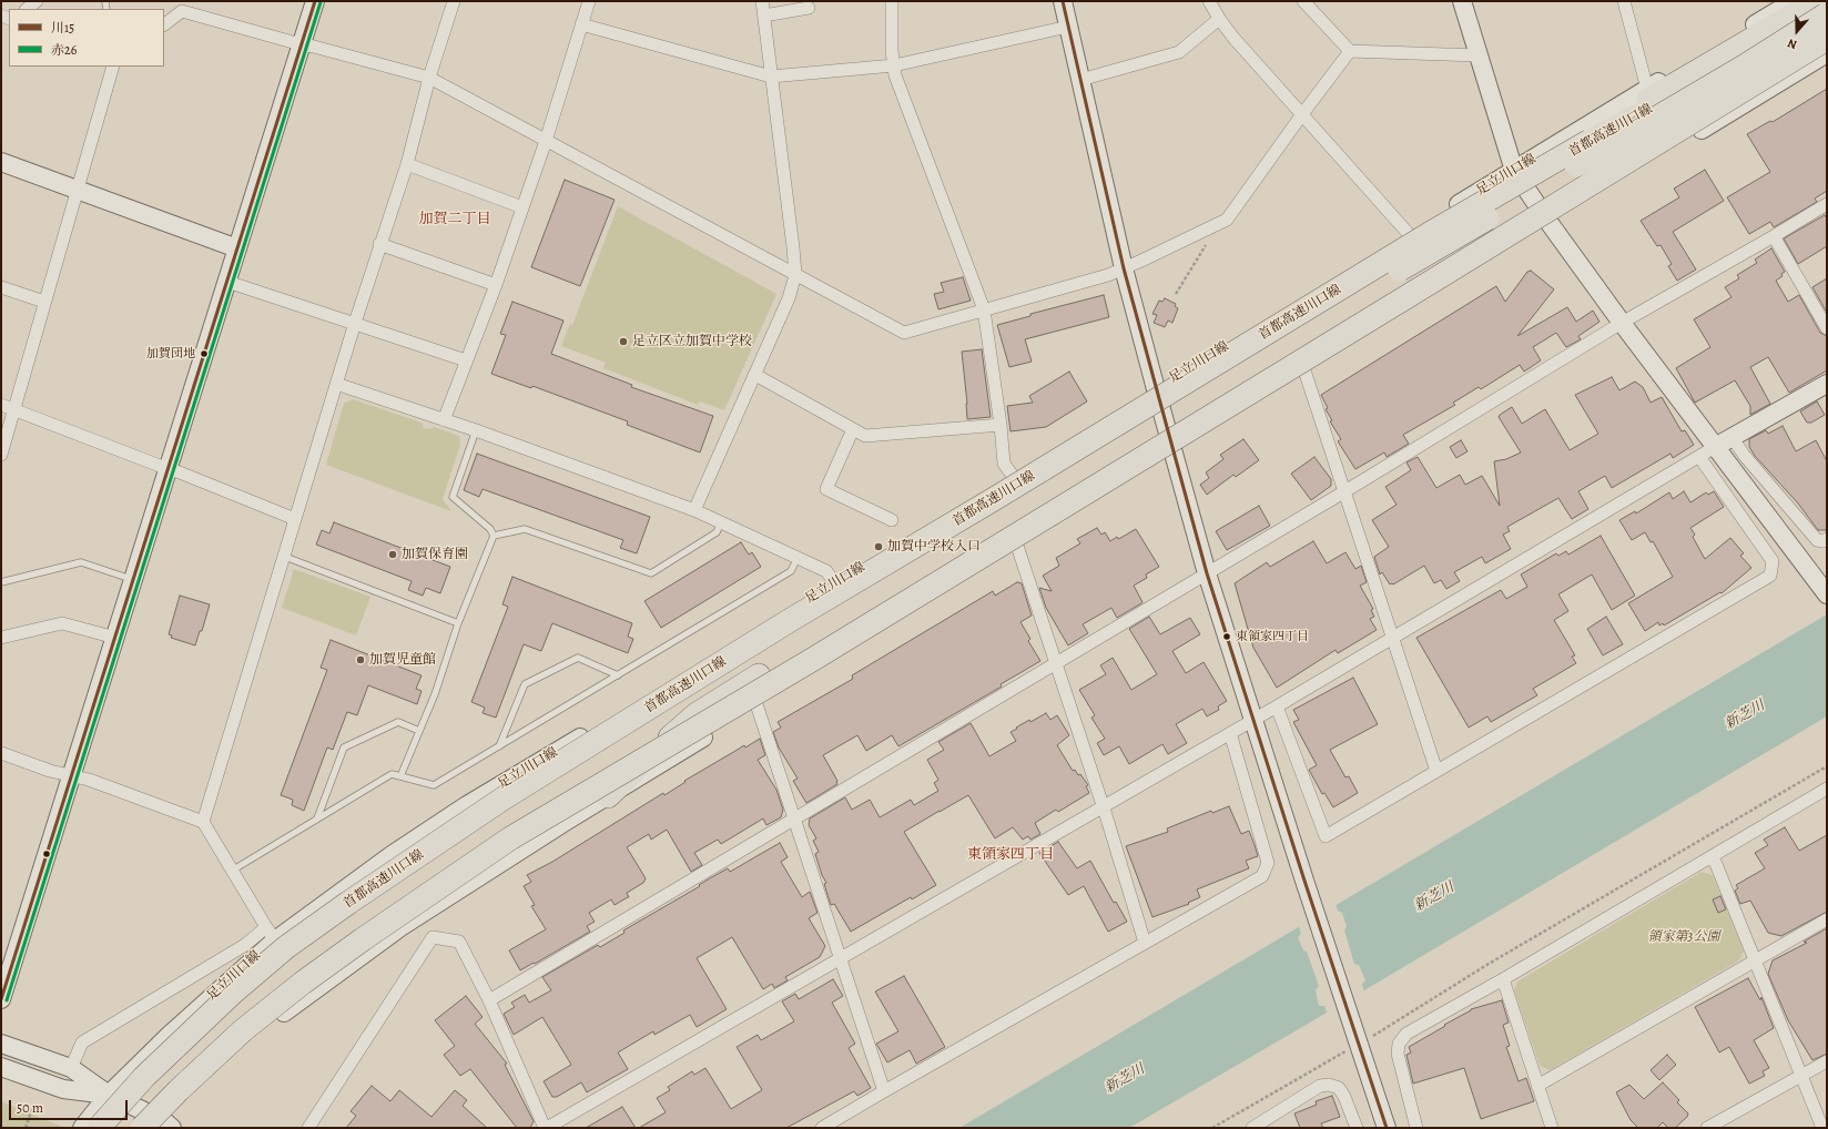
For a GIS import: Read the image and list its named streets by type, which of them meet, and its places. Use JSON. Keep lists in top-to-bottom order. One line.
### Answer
{"streets":{"highway":["首都高速川口線"],"main road":["足立川口線"]},"districts":["加賀二丁目","東領家四丁目"],"water":["新芝川"],"parks":["領家第3公園"],"places":["足立区立加賀中学校","加賀団地","加賀中学校入口","加賀保育園","東領家四丁目","加賀児童館"],"lines":["transit line 川15","transit line 赤26"],"legend":["川15","赤26"],"scale_bar":"50 m","north":"bottom"}
